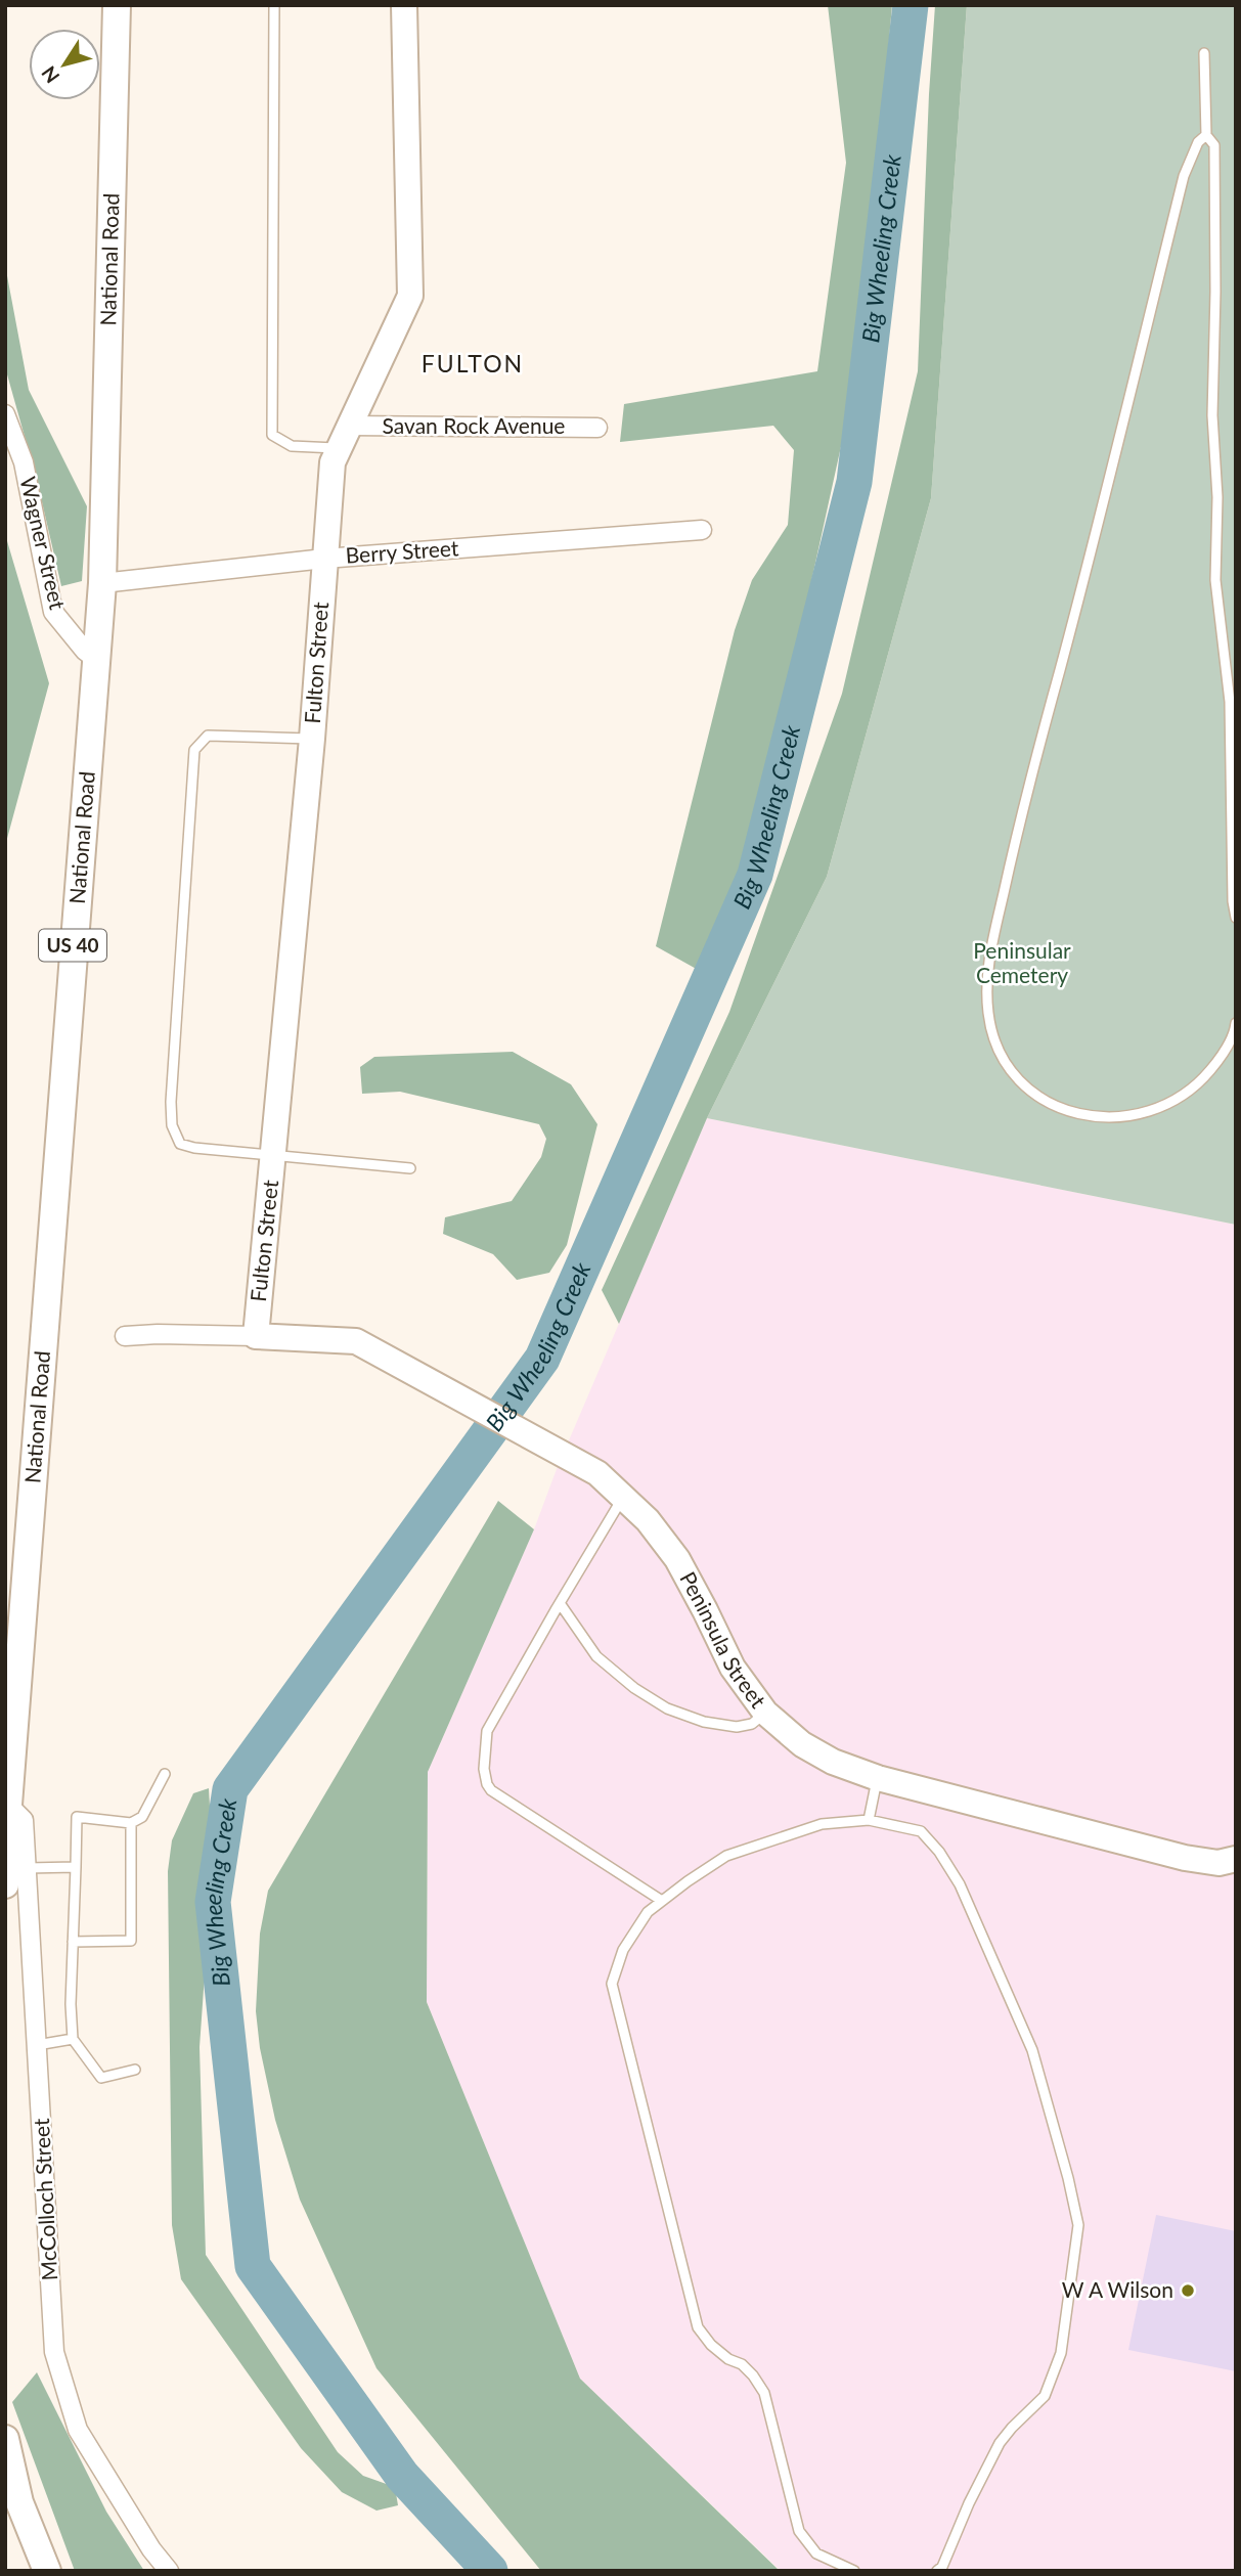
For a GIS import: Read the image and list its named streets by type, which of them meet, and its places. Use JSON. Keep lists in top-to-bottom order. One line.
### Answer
{"streets":{"main road":["National Road","US 40"],"street":["Savan Rock Avenue","Wagner Street","Berry Street","Fulton Street","Peninsula Street","McColloch Street"]},"crossings":[["National Road","Wagner Street"],["National Road","Berry Street"],["National Road","McColloch Street"],["Savan Rock Avenue","Fulton Street"],["Berry Street","Fulton Street"],["Fulton Street","Peninsula Street"]],"districts":["FULTON"],"water":["Big Wheeling Creek"],"parks":["Peninsular Cemetery"],"places":["W A Wilson"],"north":"bottom left"}
